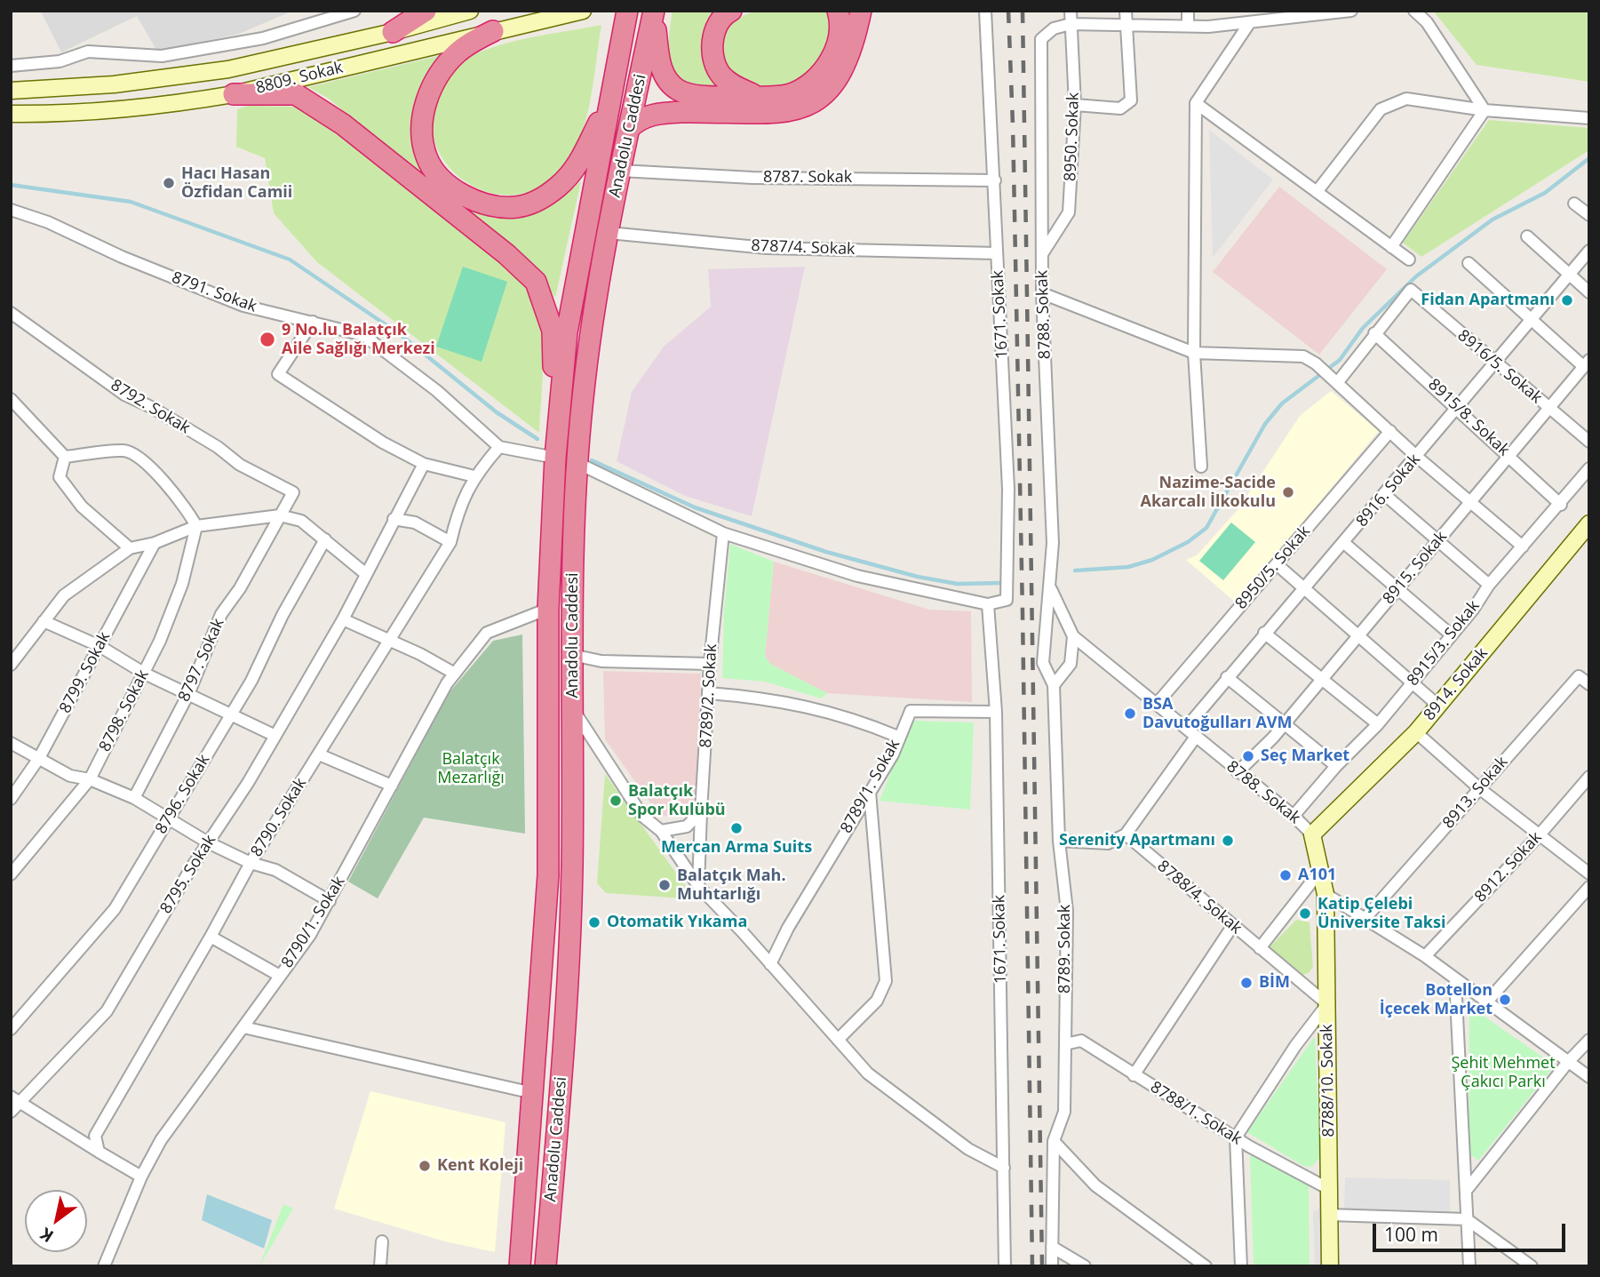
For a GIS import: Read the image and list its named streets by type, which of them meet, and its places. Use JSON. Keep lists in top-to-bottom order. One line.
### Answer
{"streets":{"highway":["Anadolu Caddesi"],"street":["8809. Sokak","8950. Sokak","8787. Sokak","8787/4. Sokak","8791. Sokak","1671. Sokak","8788. Sokak","8916/5. Sokak","8792. Sokak","8915/8. Sokak","8916. Sokak","8950/5. Sokak","8915. Sokak","8915/3. Sokak","8797. Sokak","8799. Sokak","8914. Sokak","8789/2. Sokak","8798. Sokak","8789/1. Sokak","8913. Sokak","8796. Sokak","8790. Sokak","8912. Sokak","8795. Sokak","8788/4. Sokak","8790/1. Sokak","8789. Sokak","8788/10. Sokak","8788/1. Sokak"]},"crossings":[["Anadolu Caddesi","8787. Sokak"],["Anadolu Caddesi","8787/4. Sokak"],["Anadolu Caddesi","8790/1. Sokak"],["8950. Sokak","8788. Sokak"],["8787. Sokak","1671. Sokak"],["8787/4. Sokak","1671. Sokak"],["8791. Sokak","8790. Sokak"],["1671. Sokak","8789/1. Sokak"],["8788. Sokak","8916. Sokak"],["8788. Sokak","8950/5. Sokak"],["8788. Sokak","8915. Sokak"],["8788. Sokak","8915/3. Sokak"],["8788. Sokak","8914. Sokak"],["8788. Sokak","8789. Sokak"],["8788. Sokak","8788/10. Sokak"],["8916/5. Sokak","8915/8. Sokak"],["8916/5. Sokak","8916. Sokak"],["8916/5. Sokak","8915. Sokak"],["8792. Sokak","8797. Sokak"],["8915/8. Sokak","8916. Sokak"],["8915/8. Sokak","8915. Sokak"],["8915/8. Sokak","8915/3. Sokak"],["8788/4. Sokak","8788/10. Sokak"],["8789. Sokak","8788/1. Sokak"],["8788/10. Sokak","8788/1. Sokak"]],"parks":["Balatçık Mezarlığı","Şehit Mehmet Çakıcı Parkı"],"places":["Hacı Hasan Özfidan Camii","Fidan Apartmanı","9 No.lu Balatçık Aile Sağlığı Merkezi","Nazime-Sacide Akarcalı İlkokulu","BSA Davutoğulları AVM","Seç Market","Balatçık Spor Kulübü","Mercan Arma Suits","Serenity Apartmanı","A101","Balatçık Mah. Muhtarlığı","Katip Çelebi Üniversite Taksi","Otomatik Yıkama","BİM","Botellon İçecek Market","Kent Koleji"],"scale_bar":"100 m","north":"bottom left"}
